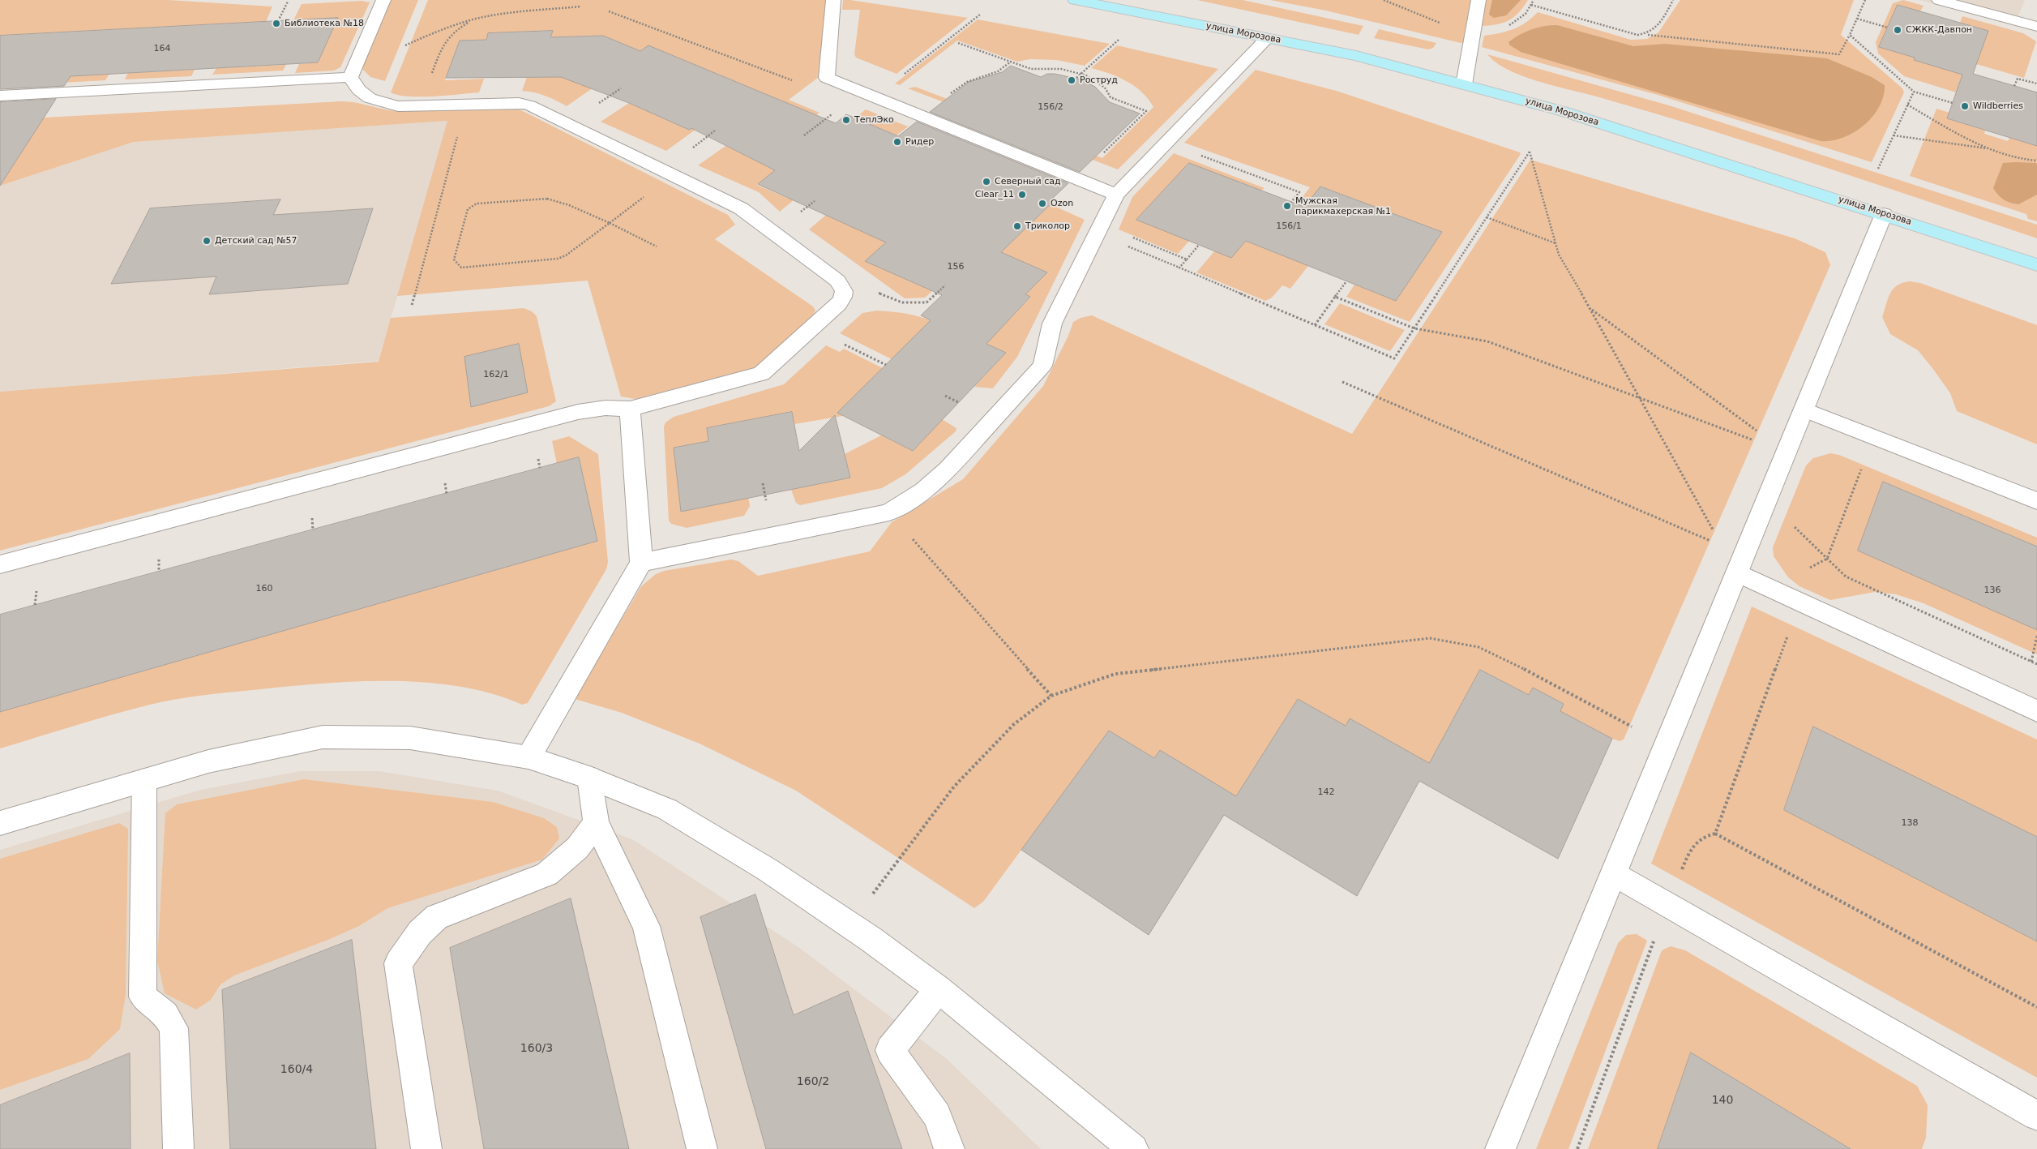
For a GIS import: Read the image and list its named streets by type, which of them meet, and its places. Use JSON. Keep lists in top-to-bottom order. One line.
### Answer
{"streets":{"main road":["улица Морозова"]},"places":["Библиотека №18","СЖКК-Давпон","Роструд","Wildberries","ТеплЭко","Ридер","Северный сад","Clear_11","Ozon","Мужская парикмахерская №1","Триколор","Детский сад №57"],"house_numbers":["164","156/2","156/1","156","162/1","160","136","142","138","160/3","160/4","160/2","140"]}
